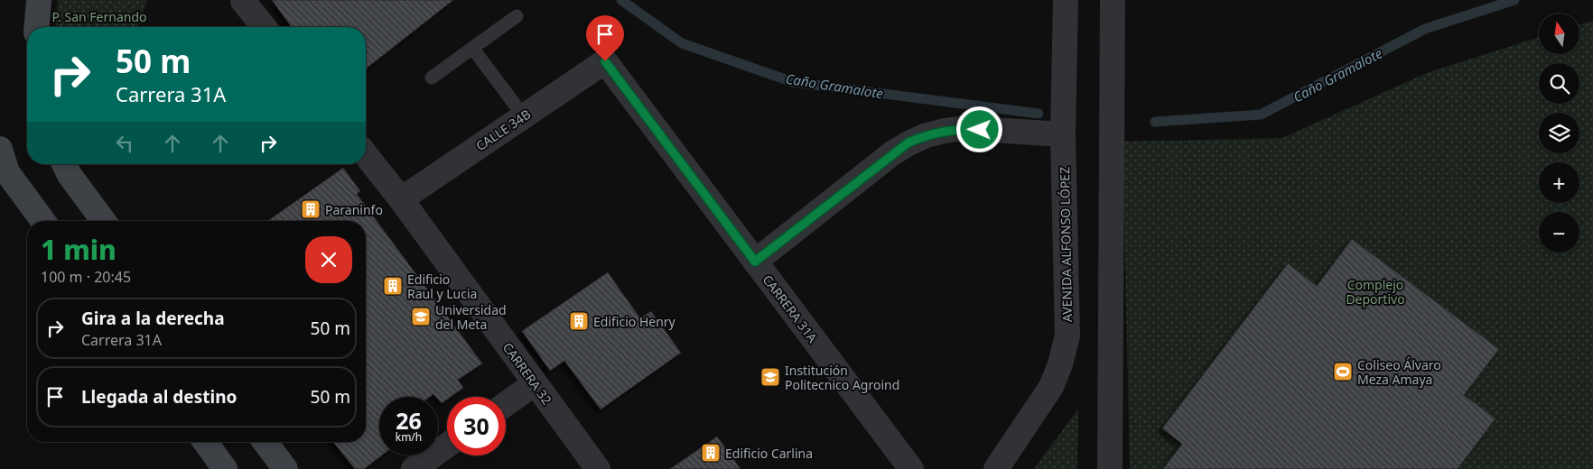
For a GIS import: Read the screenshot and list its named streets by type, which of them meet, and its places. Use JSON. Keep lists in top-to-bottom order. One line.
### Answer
{"streets":{"street":["CALLE 34B","AVENIDA ALFONSO LÓPEZ","CARRERA 31A","CARRERA 32"]},"crossings":[["CALLE 34B","CARRERA 31A"],["CALLE 34B","CARRERA 32"]],"water":["Caño Gramalote"],"parks":["P. San Fernando","Complejo Deportivo"],"places":{"building":["Paraninfo","Edificio Raul y Lucia","Edificio Henry","Edificio Carlina"],"school or university":["Universidad del Meta","Institución Politecnico Agroind"],"sports":["Coliseo Álvaro Meza Amaya"]},"north":"top","page":{"map_buttons":["+","−"],"turn":["50 m","Carrera 31A"],"heading":["1 min","100 m · 20:45"],"list":[{"name":"Gira a la derecha","note":"Carrera 31A","value":"50 m"},{"name":"Llegada al destino","value":"50 m"}],"speed":"26 km/h","limit":"30"}}
